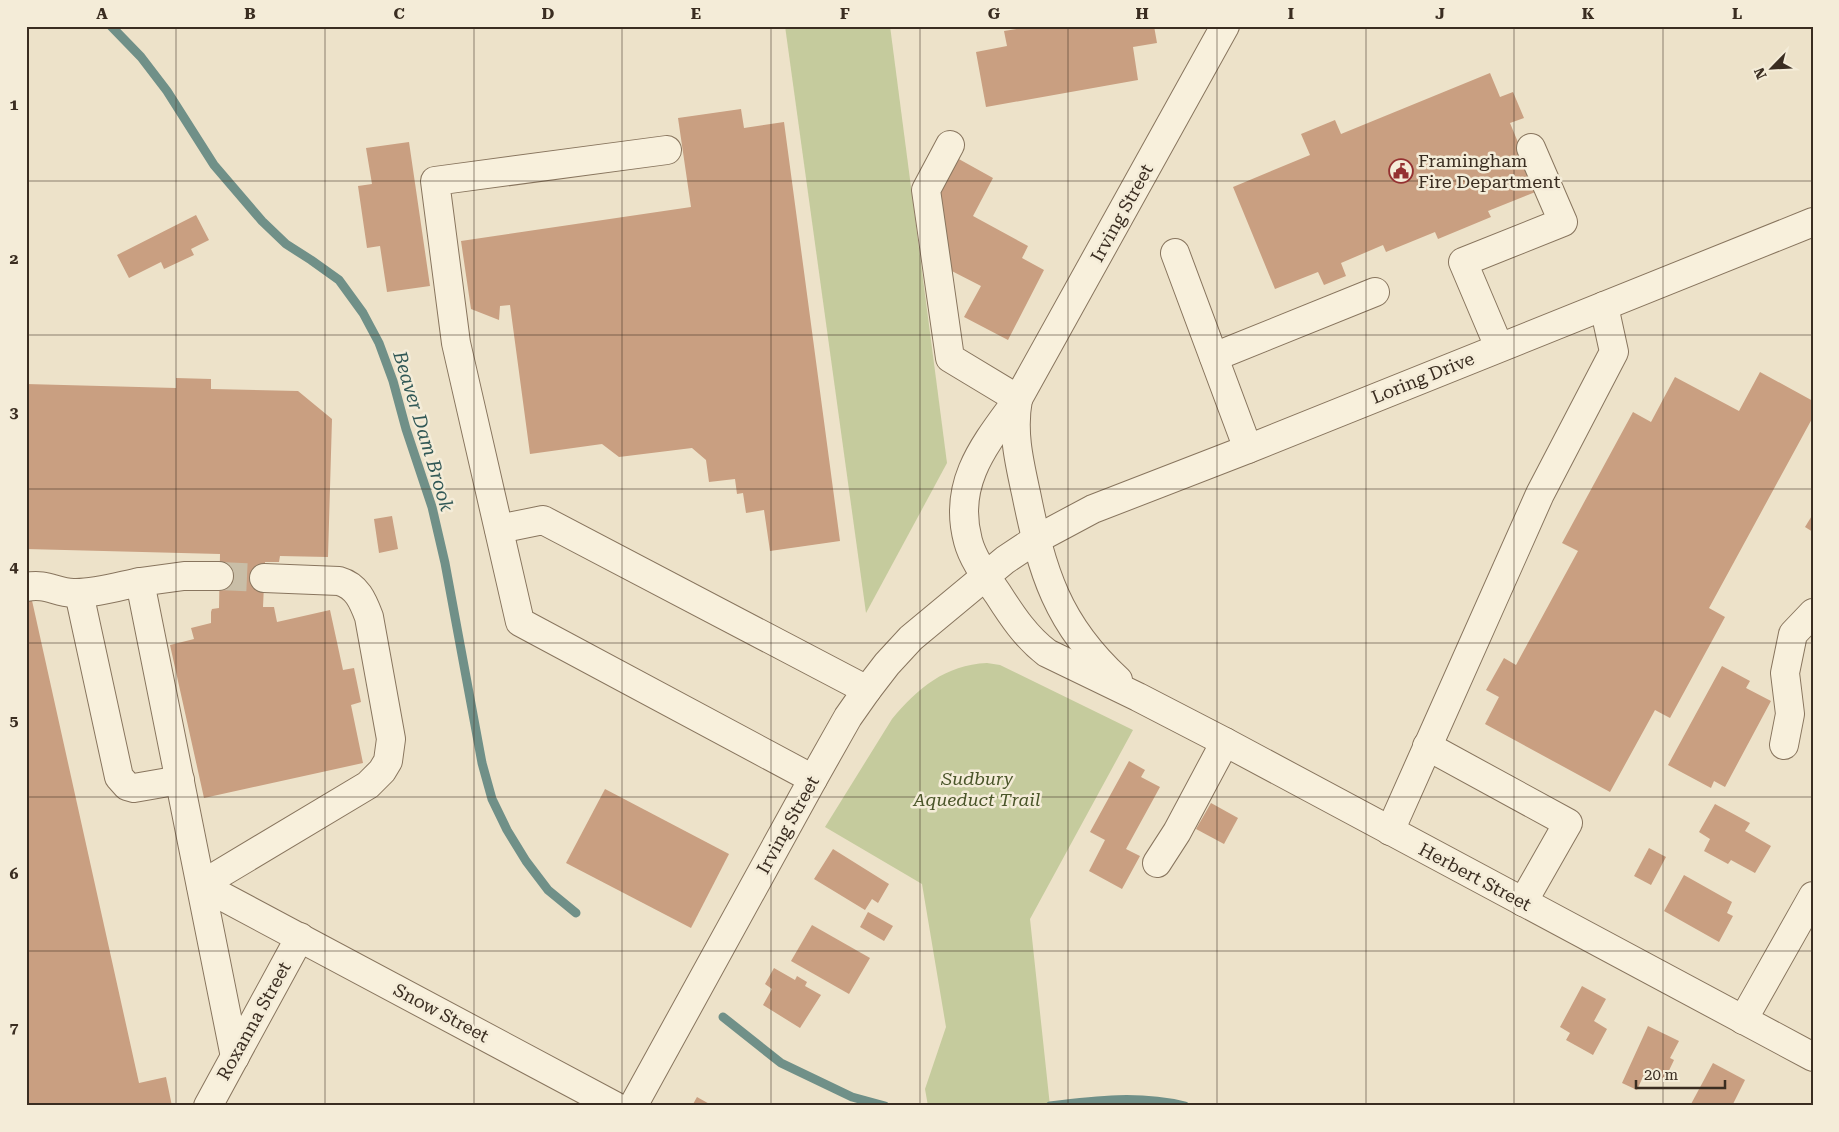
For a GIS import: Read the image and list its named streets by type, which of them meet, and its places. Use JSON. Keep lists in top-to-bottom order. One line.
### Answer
{"streets":{"street":["Irving Street","Loring Drive","Herbert Street","Snow Street","Roxanna Street"]},"crossings":[["Irving Street","Loring Drive"],["Irving Street","Herbert Street"],["Loring Drive","Herbert Street"],["Snow Street","Roxanna Street"]],"water":["Beaver Dam Brook"],"parks":["Sudbury Aqueduct Trail"],"places":{"public building":["Framingham Fire Department"]},"scale_bar":"20 m","north":"bottom left","grid":{"columns":["A","B","C","D","E","F","G","H","I","J","K","L"],"rows":["1","2","3","4","5","6","7"]}}
